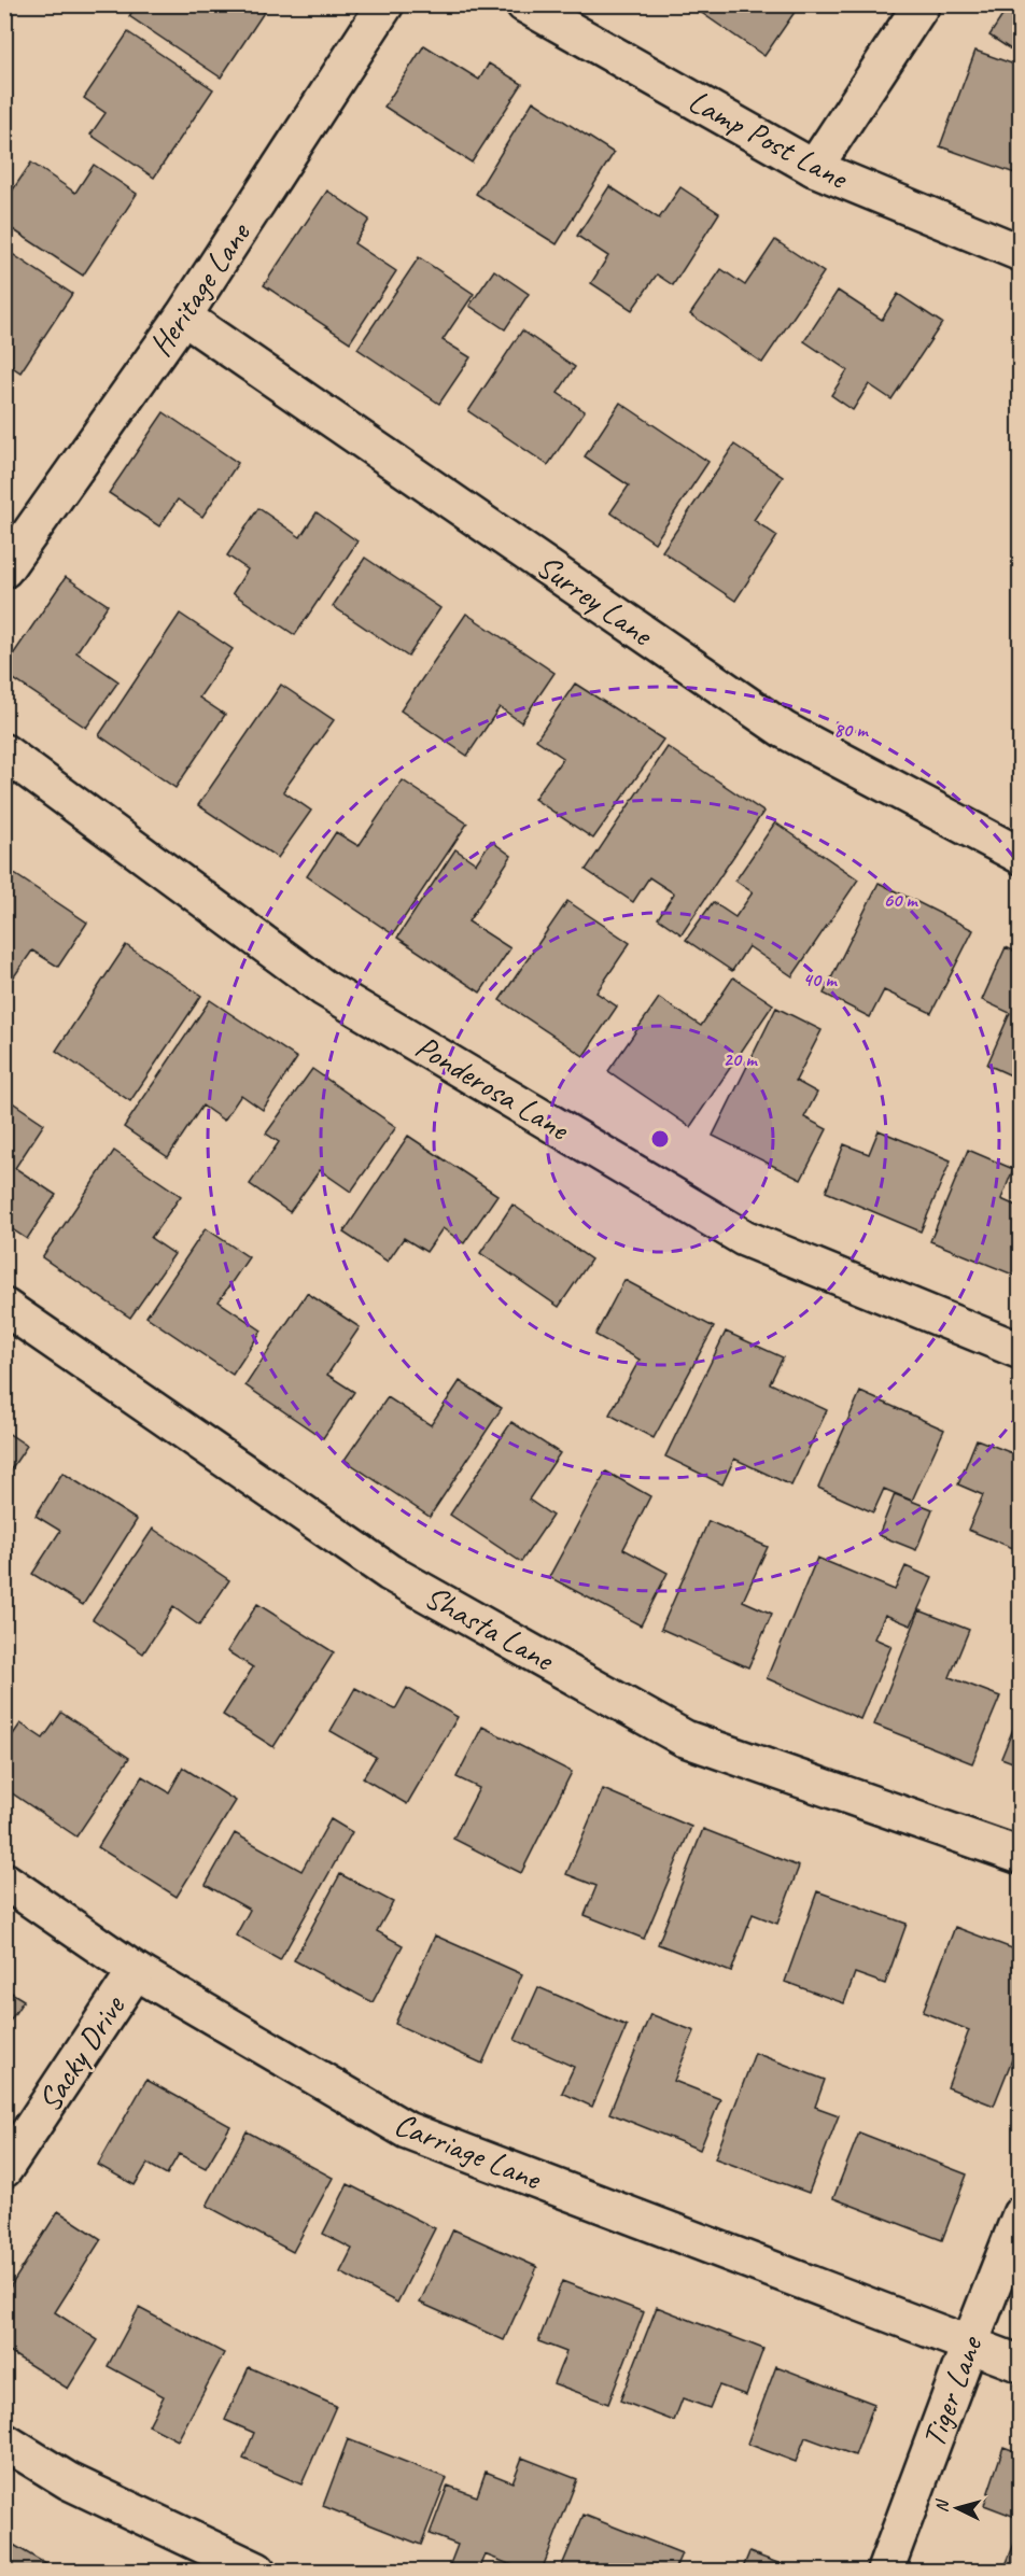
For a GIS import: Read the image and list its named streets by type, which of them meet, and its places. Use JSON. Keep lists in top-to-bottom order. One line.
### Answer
{"streets":{"street":["Lamp Post Lane","Heritage Lane","Surrey Lane","Ponderosa Lane","Shasta Lane","Sacky Drive","Carriage Lane","Tiger Lane"]},"crossings":[["Heritage Lane","Surrey Lane"],["Sacky Drive","Carriage Lane"],["Carriage Lane","Tiger Lane"]],"north":"left","rings":["80 m","60 m","40 m","20 m"]}
